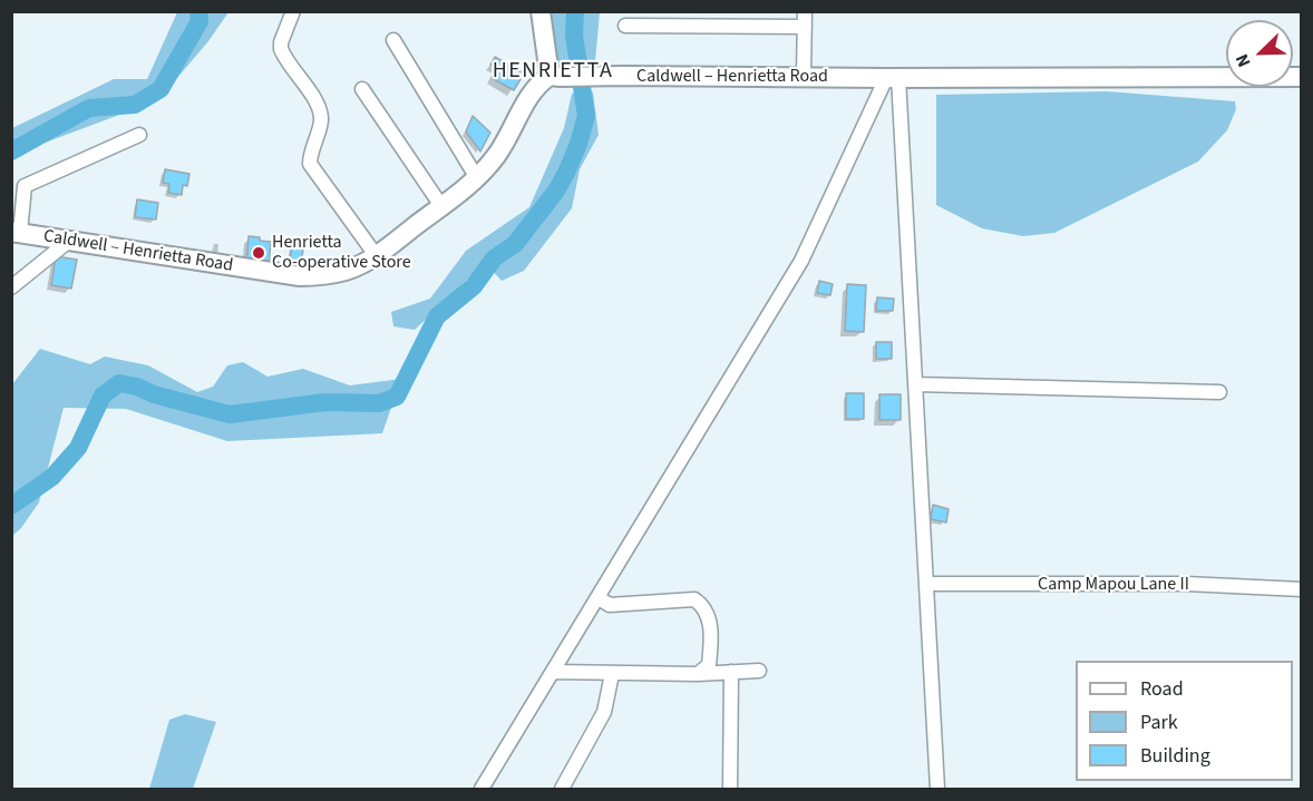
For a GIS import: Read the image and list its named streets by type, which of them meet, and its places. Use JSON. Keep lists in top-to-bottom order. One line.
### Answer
{"streets":{"main road":["Caldwell – Henrietta Road"],"street":["Camp Mapou Lane II"]},"districts":["HENRIETTA"],"places":["Henrietta Co-operative Store"],"legend":["Road","Park","Building"],"north":"bottom left"}
